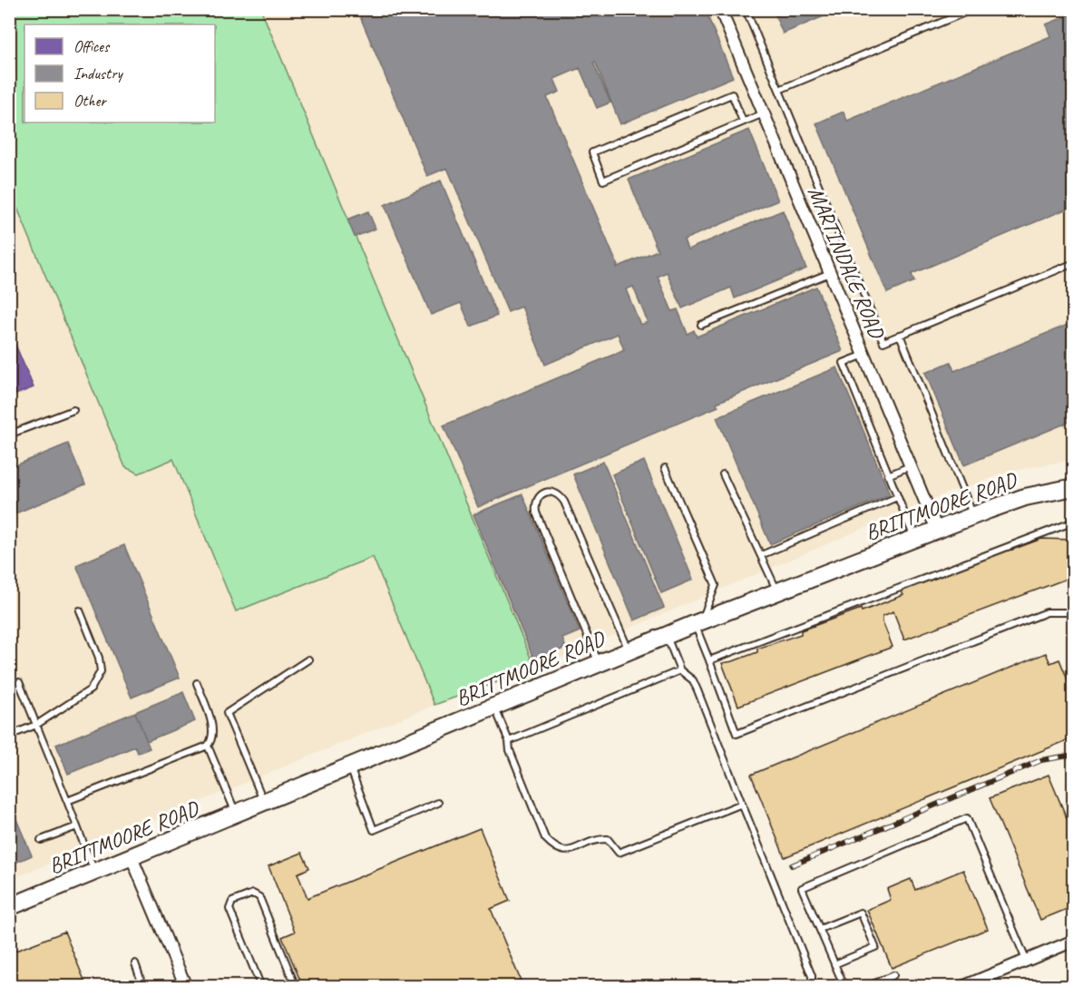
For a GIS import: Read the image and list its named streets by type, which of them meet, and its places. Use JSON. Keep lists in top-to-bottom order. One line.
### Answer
{"streets":{"main road":["BRITTMOORE ROAD"],"street":["MARTINDALE ROAD"]},"crossings":[["MARTINDALE ROAD","BRITTMOORE ROAD"]],"legend":["Offices","Industry","Other"]}
